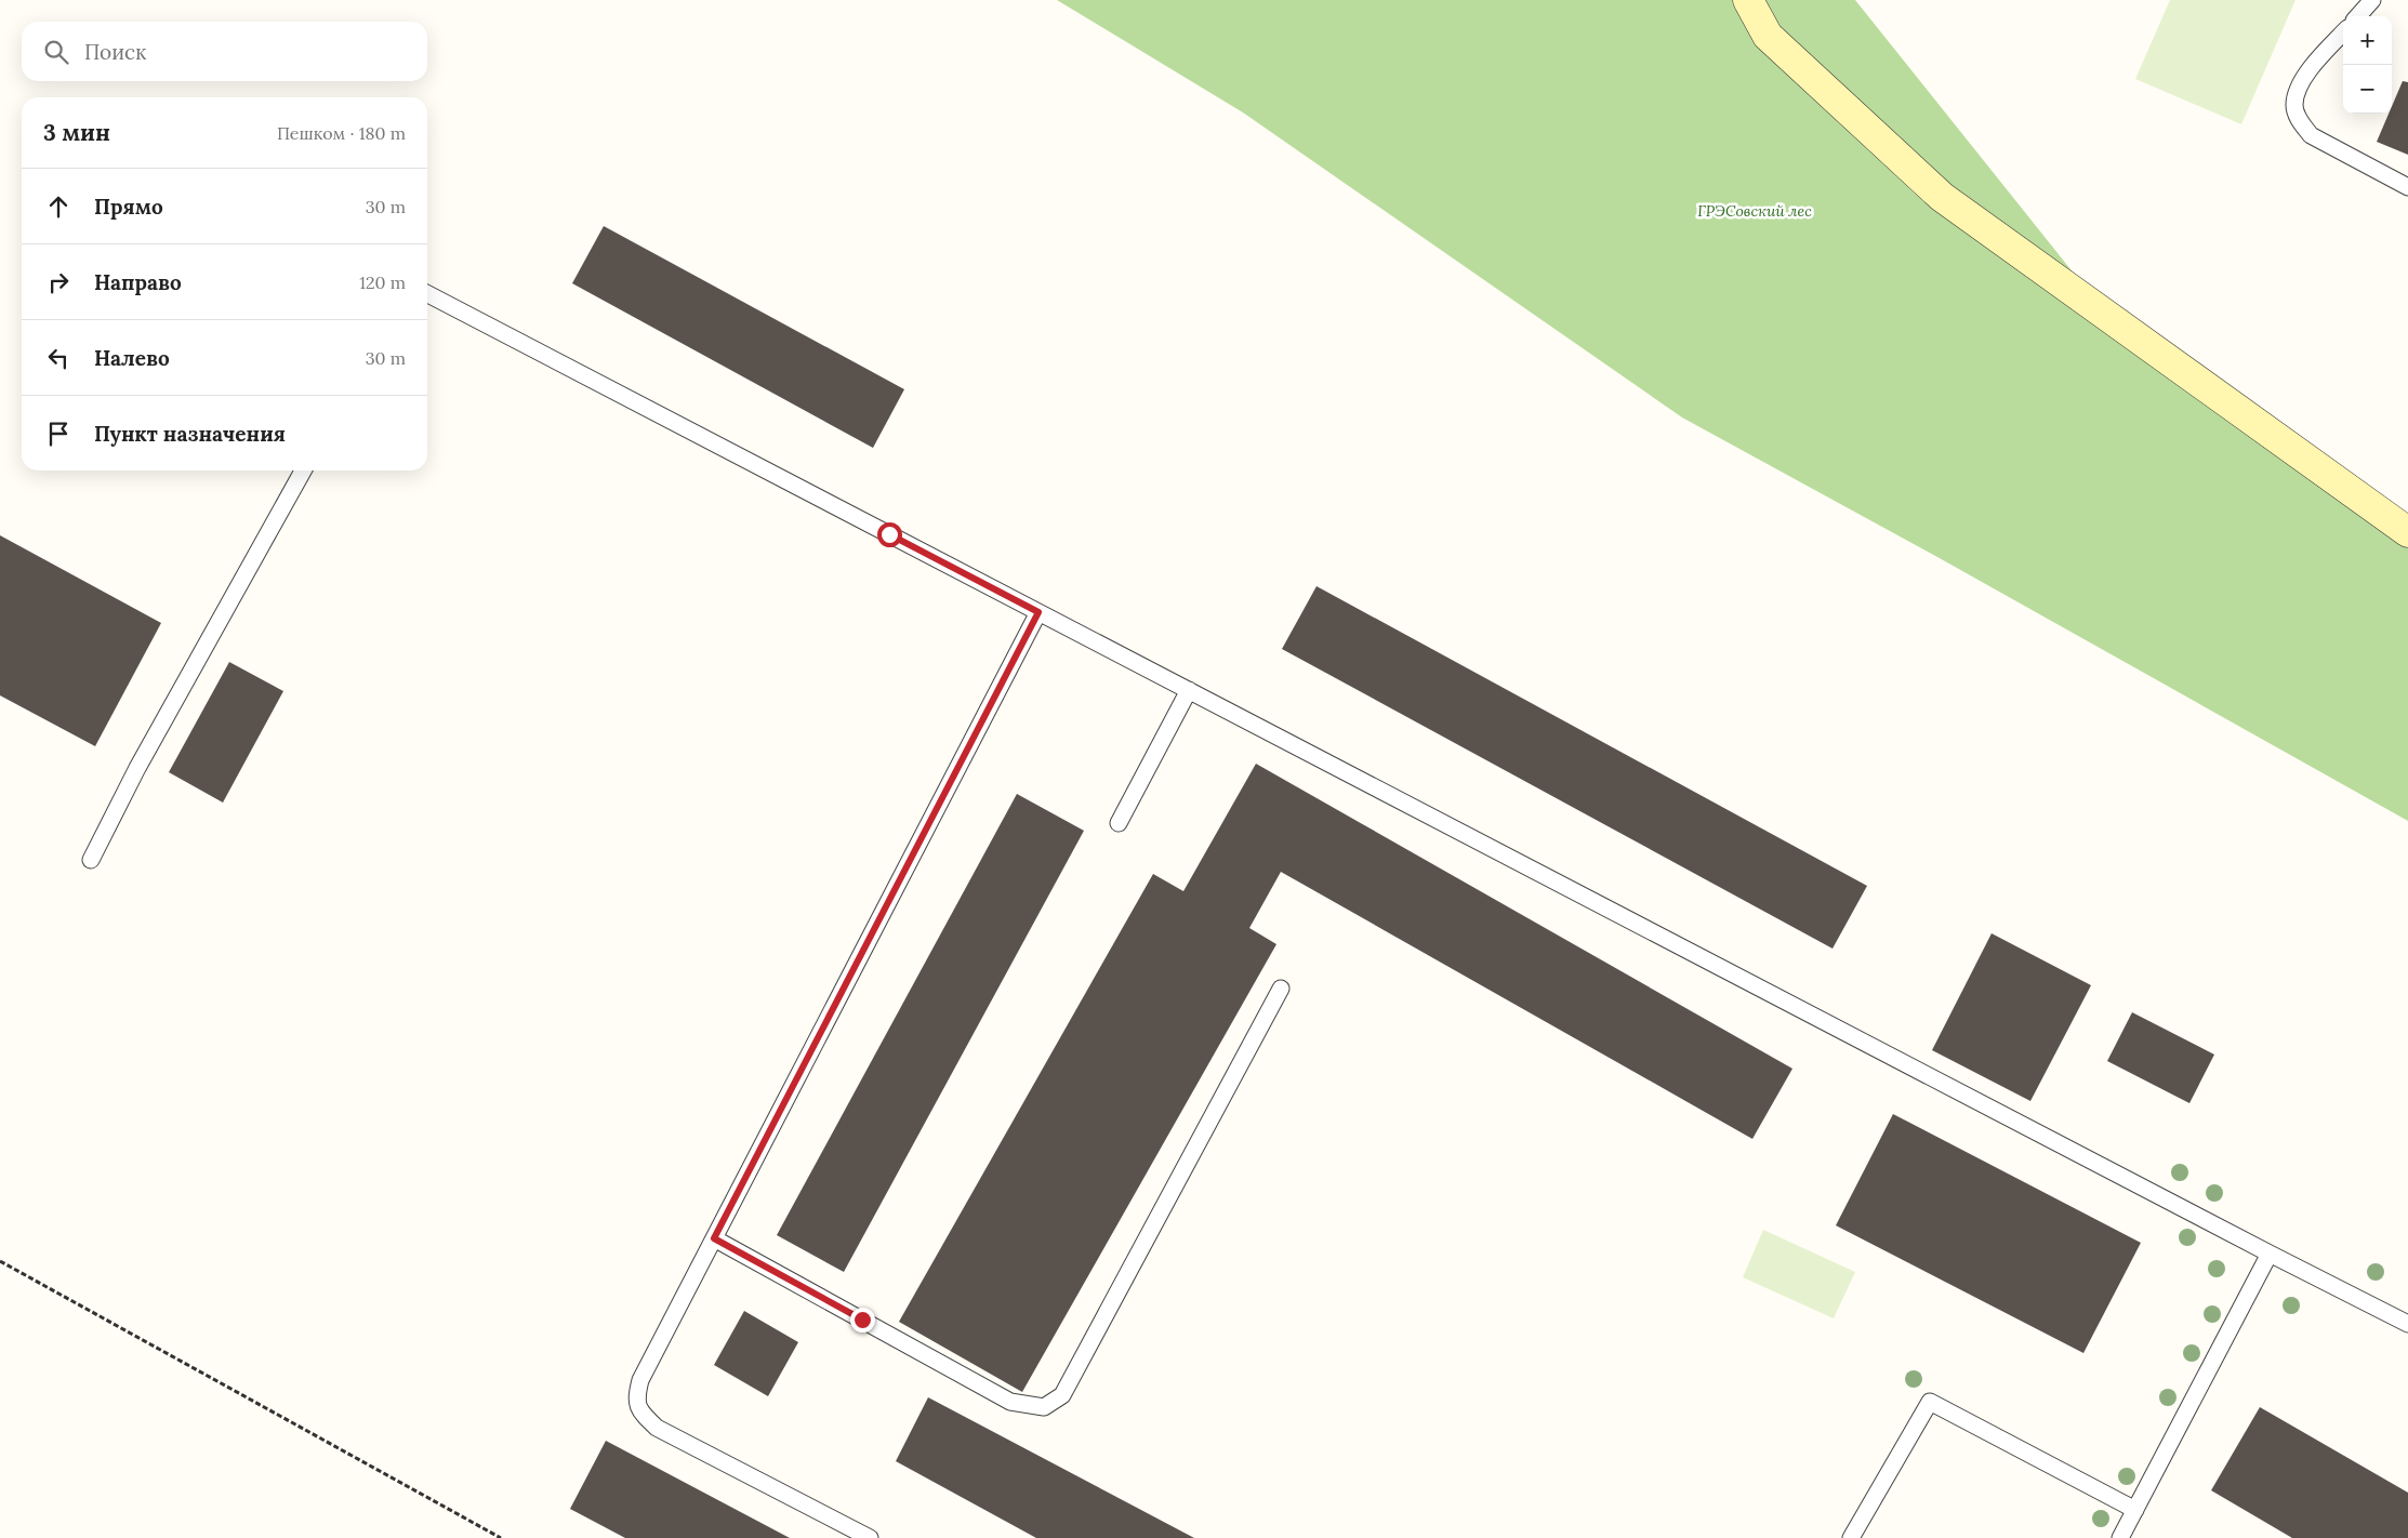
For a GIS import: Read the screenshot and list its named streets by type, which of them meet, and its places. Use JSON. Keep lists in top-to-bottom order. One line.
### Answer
{"parks":["ГРЭСовский лес"],"page":{"map_buttons":["+","−"],"search":"Поиск","heading":["3 мин","Пешком · 180 m"],"list":[["Прямо","30 m"],["Направо","120 m"],["Налево","30 m"],"Пункт назначения"]}}
